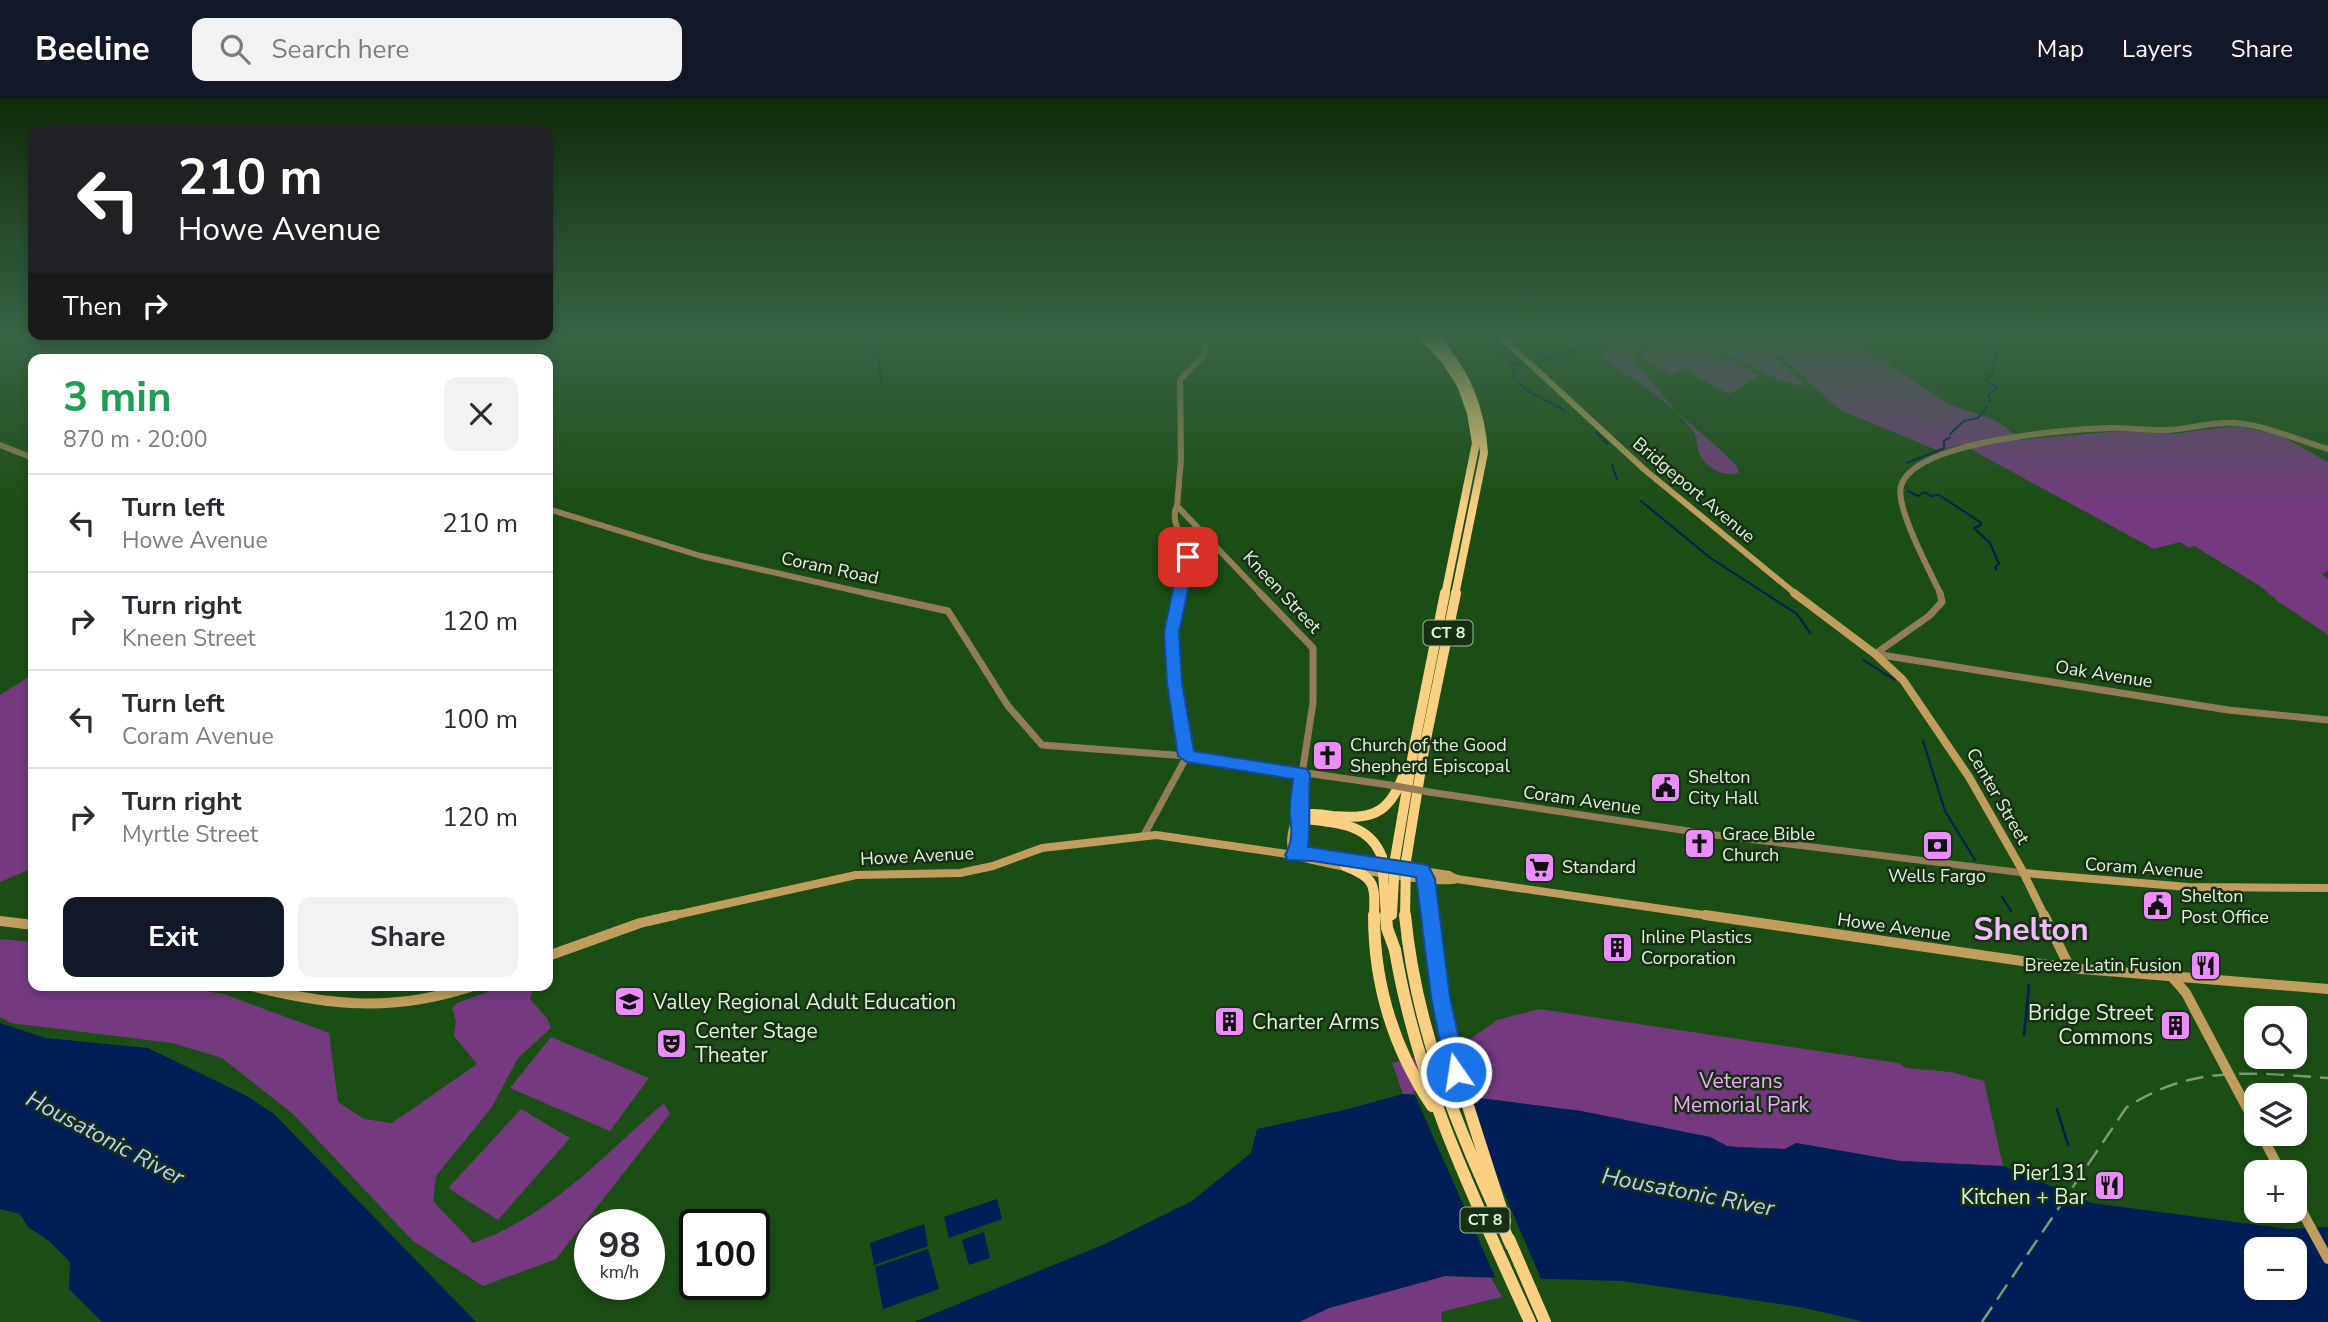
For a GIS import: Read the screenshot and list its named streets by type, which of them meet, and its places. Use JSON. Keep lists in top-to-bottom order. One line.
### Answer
{"streets":{"highway":["CT 8"],"main road":["Bridgeport Avenue","Kneen Street","Center Street","Coram Avenue","Howe Avenue"],"street":["Coram Road","Oak Avenue"]},"crossings":[["Bridgeport Avenue","Oak Avenue"],["Bridgeport Avenue","Center Street"],["Coram Road","Coram Avenue"],["Kneen Street","Coram Avenue"],["Kneen Street","Howe Avenue"],["Oak Avenue","Center Street"],["Center Street","Coram Avenue"],["Center Street","Howe Avenue"]],"districts":["Shelton"],"water":["Housatonic River"],"parks":["Veterans Memorial Park"],"places":{"church":["Church of the Good Shepherd Episcopal","Grace Bible Church"],"public building":["Shelton City Hall","Shelton Post Office"],"bank":["Wells Fargo"],"supermarket":["Standard"],"building":["Inline Plastics Corporation","Charter Arms","Bridge Street Commons"],"restaurant":["Breeze Latin Fusion","Pier131 Kitchen + Bar"],"school or university":["Valley Regional Adult Education"],"theatre":["Center Stage Theater"]},"page":{"header":"Beeline","search":"Search here","nav":["Map","Layers","Share"],"turn":["210 m","Howe Avenue"],"then":"Then","heading":["3 min","870 m · 20:00"],"list":[{"name":"Turn left","note":"Howe Avenue","value":"210 m"},{"name":"Turn right","note":"Kneen Street","value":"120 m"},{"name":"Turn left","note":"Coram Avenue","value":"100 m"},{"name":"Turn right","note":"Myrtle Street","value":"120 m"}],"buttons":["Exit","Share"],"map_buttons":["+","−"],"speed":"98 km/h","limit":"100"}}
